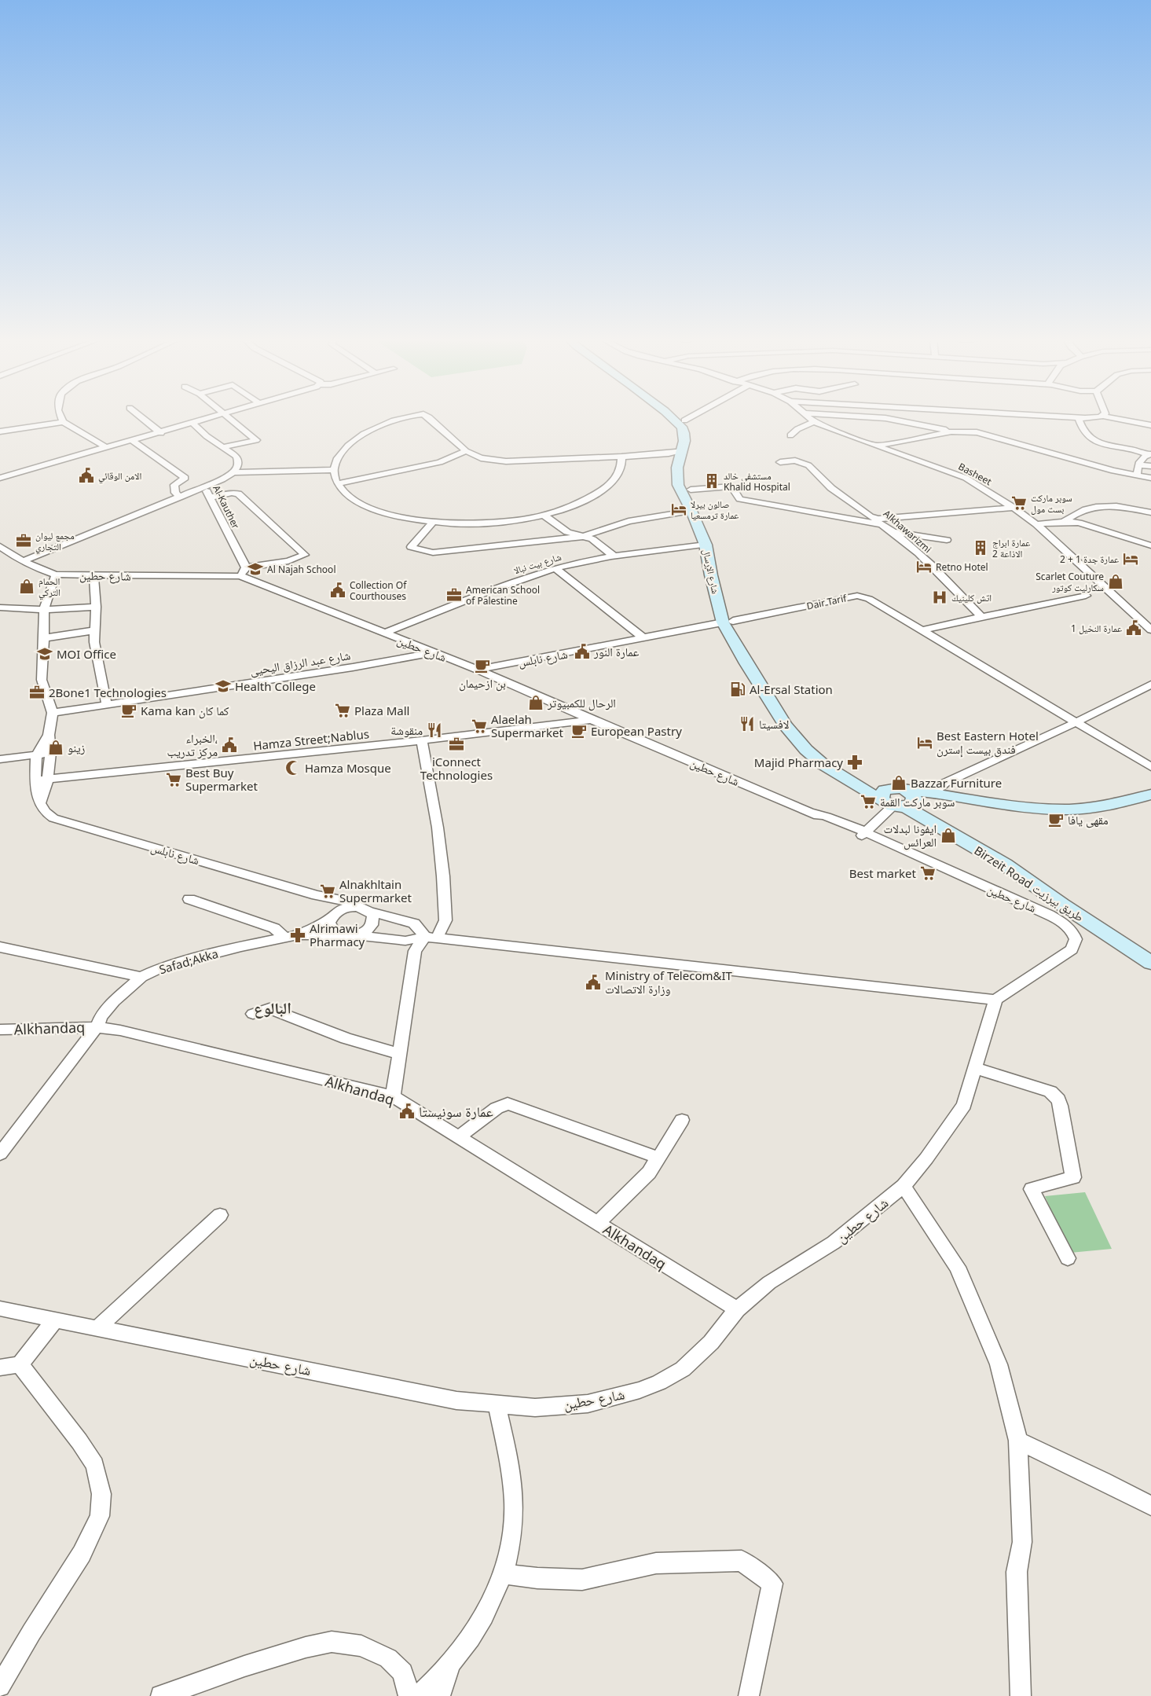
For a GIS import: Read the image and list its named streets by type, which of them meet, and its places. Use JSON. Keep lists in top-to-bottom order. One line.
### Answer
{"streets":{"main road":["شارع الإرسال","Birzeit Road طريق بيرزيت"],"street":["Basheet","Al-Kauther","Alkhawarizmi","شارع بيت نبالا","شارع حطين","Dair Tarif","شارع نابلس","شارع عبد الرزاق اليحيى","Hamza Street;Nablus","Safad;Akka","Alkhandaq"]},"crossings":[["شارع بيت نبالا","شارع الإرسال"],["شارع بيت نبالا","شارع حطين"],["شارع الإرسال","Dair Tarif"],["شارع الإرسال","شارع نابلس"],["شارع الإرسال","Birzeit Road طريق بيرزيت"],["شارع حطين","شارع نابلس"],["شارع حطين","شارع عبد الرزاق اليحيى"],["شارع حطين","Hamza Street;Nablus"],["شارع حطين","Alkhandaq"],["Dair Tarif","شارع نابلس"],["Safad;Akka","Alkhandaq"]],"districts":["البالوع"],"places":{"public building":["الامن الوقائي","Collection Of Courthouses","عمارة النخيل 1","عمارة النور","الخبراء، مركز تدريب","Ministry of Telecom&IT وزارة الاتصالات","عمارة سونيستا"],"building":["مستشفى خالد Khalid Hospital","عمارة ابراج الاذاعة 2"],"supermarket":["سوبر ماركت بست مول","Plaza Mall","Alaelah Supermarket","Best Buy Supermarket","سوبر ماركت القمة","Best market","Alnakhltain Supermarket"],"hotel":["صالون بيرلا عمارة ترمسعيا","عمارة جدة 1 + 2","Retno Hotel","Best Eastern Hotel فندق بيست إسترن"],"office":["مجمع ليوان التجاري","American School of Palestine","2Bone1 Technologies","iConnect Technologies"],"school or university":["Al Najah School","MOI Office","Health College"],"shop":["Scarlet Couture سكارليت كوتور","الحمام التركي","الرحال للكمبيوتر","زينو","Bazzar Furniture","ايفونا لبدلات العرائس"],"hospital":["اتش كلينيك"],"cafe":["بن ازحيمان","Kama kan كما كان","European Pastry","مقهى يافا"],"fuel station":["Al-Ersal Station"],"restaurant":["لافسيتا","منقوشة"],"pharmacy":["Majid Pharmacy","Alrimawi Pharmacy"],"mosque":["Hamza Mosque"]}}
